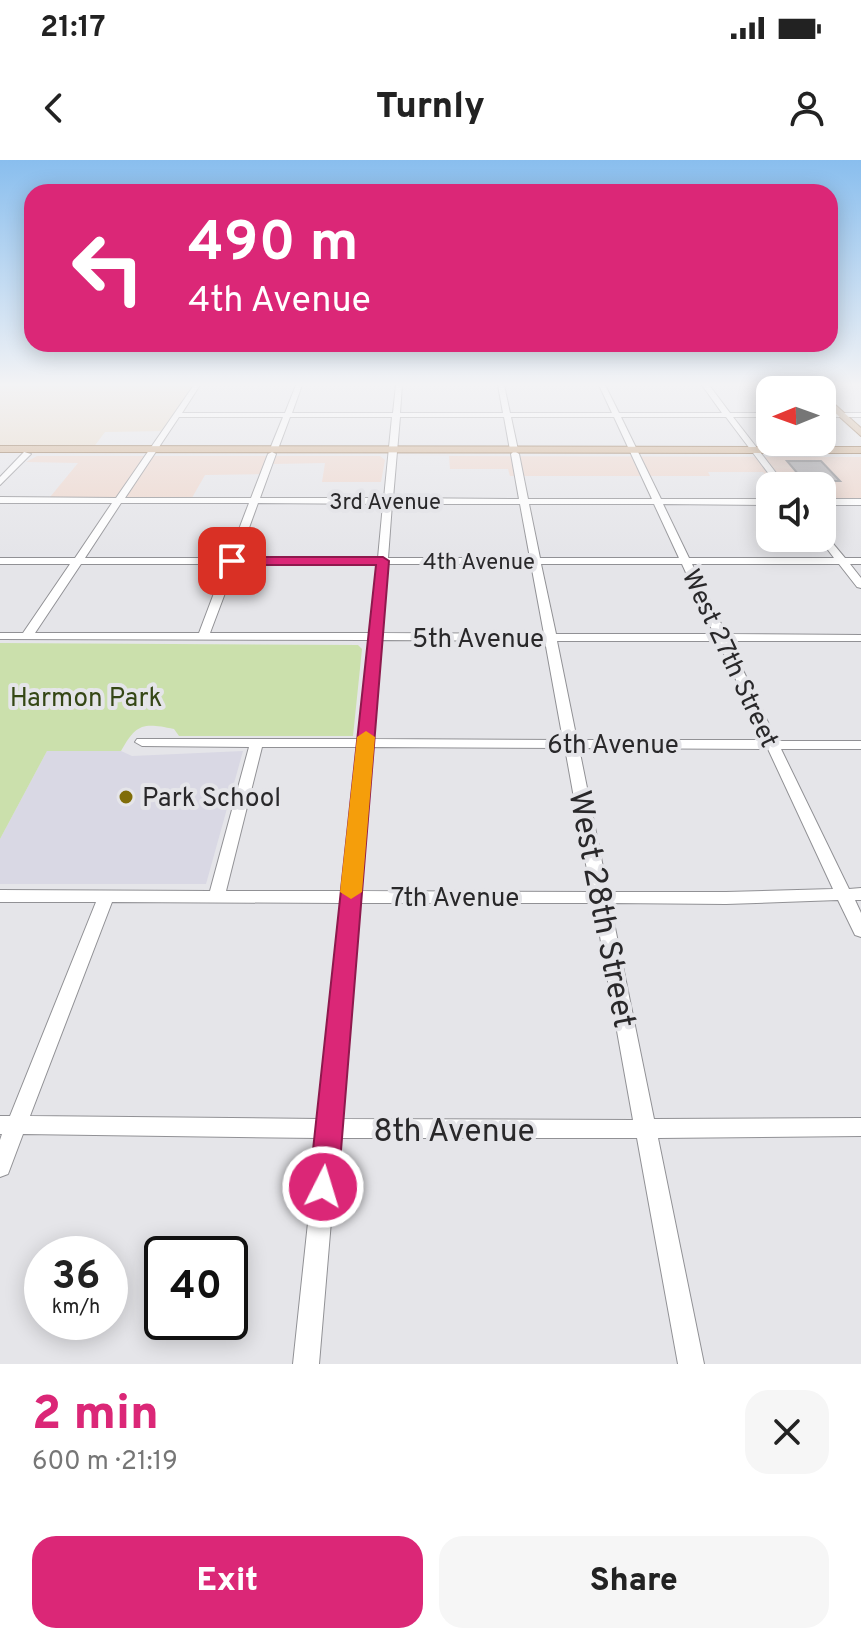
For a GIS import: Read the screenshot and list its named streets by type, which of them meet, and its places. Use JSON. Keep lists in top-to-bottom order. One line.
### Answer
{"streets":{"street":["3rd Avenue","4th Avenue","5th Avenue","West 27th Street","6th Avenue","7th Avenue","West 28th Street","8th Avenue"]},"crossings":[["3rd Avenue","West 27th Street"],["3rd Avenue","West 28th Street"],["4th Avenue","West 27th Street"],["4th Avenue","West 28th Street"],["5th Avenue","West 27th Street"],["5th Avenue","West 28th Street"],["West 27th Street","6th Avenue"],["West 27th Street","7th Avenue"],["6th Avenue","West 28th Street"],["7th Avenue","West 28th Street"],["West 28th Street","8th Avenue"]],"parks":["Harmon Park"],"places":["Park School"],"north":"left","page":{"status":"21:17","header":"Turnly","turn":["490 m","4th Avenue"],"speed":"36 km/h","limit":"40","heading":["2 min","600 m · 21:19"],"buttons":["Exit","Share"]}}
